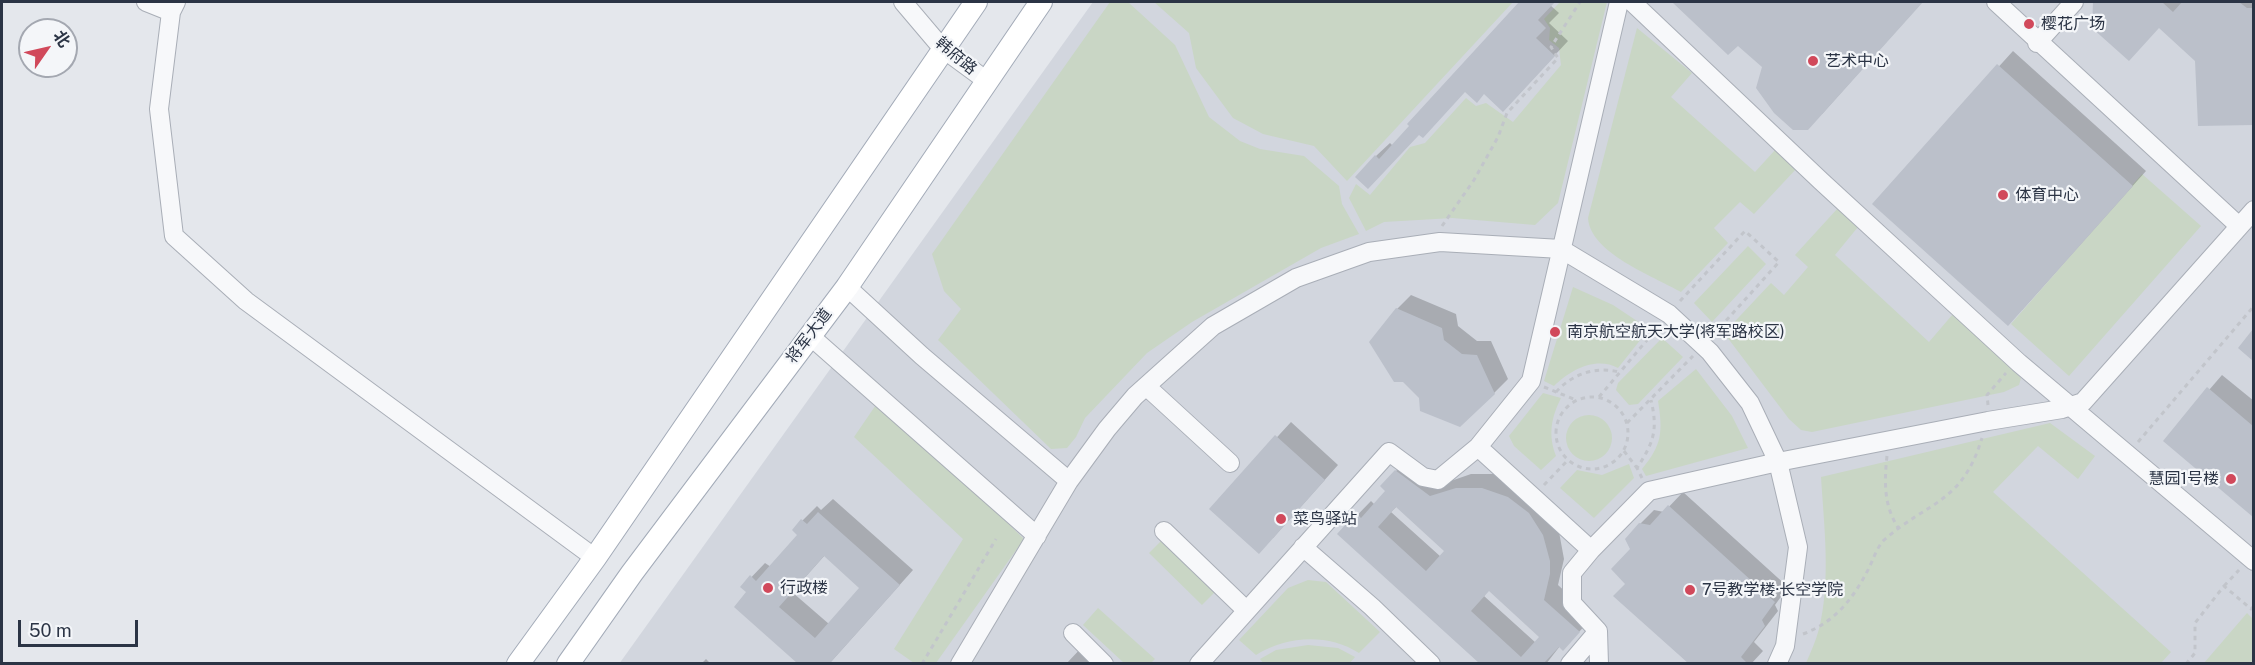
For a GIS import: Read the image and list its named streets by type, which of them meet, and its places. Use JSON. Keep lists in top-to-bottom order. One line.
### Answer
{"streets":{"main road":["将军大道"],"street":["韩府路"]},"crossings":[["韩府路","将军大道"]],"places":["樱花广场","艺术中心","体育中心","南京航空航天大学(将军路校区)","慧园1号楼","菜鸟驿站","行政楼","7号教学楼·长空学院"],"scale_bar":"50 m","north":"top right"}
